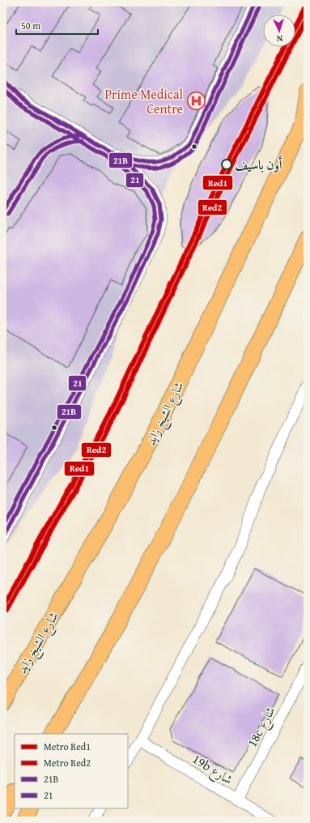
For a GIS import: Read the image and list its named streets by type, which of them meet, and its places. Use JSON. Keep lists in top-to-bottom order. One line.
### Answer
{"streets":{"highway":["شارع الشيخ زايد"],"street":["18c شارع","19b شارع"]},"crossings":[["18c شارع","19b شارع"]],"places":{"hospital":["Prime Medical Centre"],"other":["أون باسيف"]},"lines":["metro line Red1","transit line 21B","transit line 21","metro line Red2"],"legend":["Metro Red1","Metro Red2","21B","21"],"scale_bar":"50 m","north":"bottom"}
